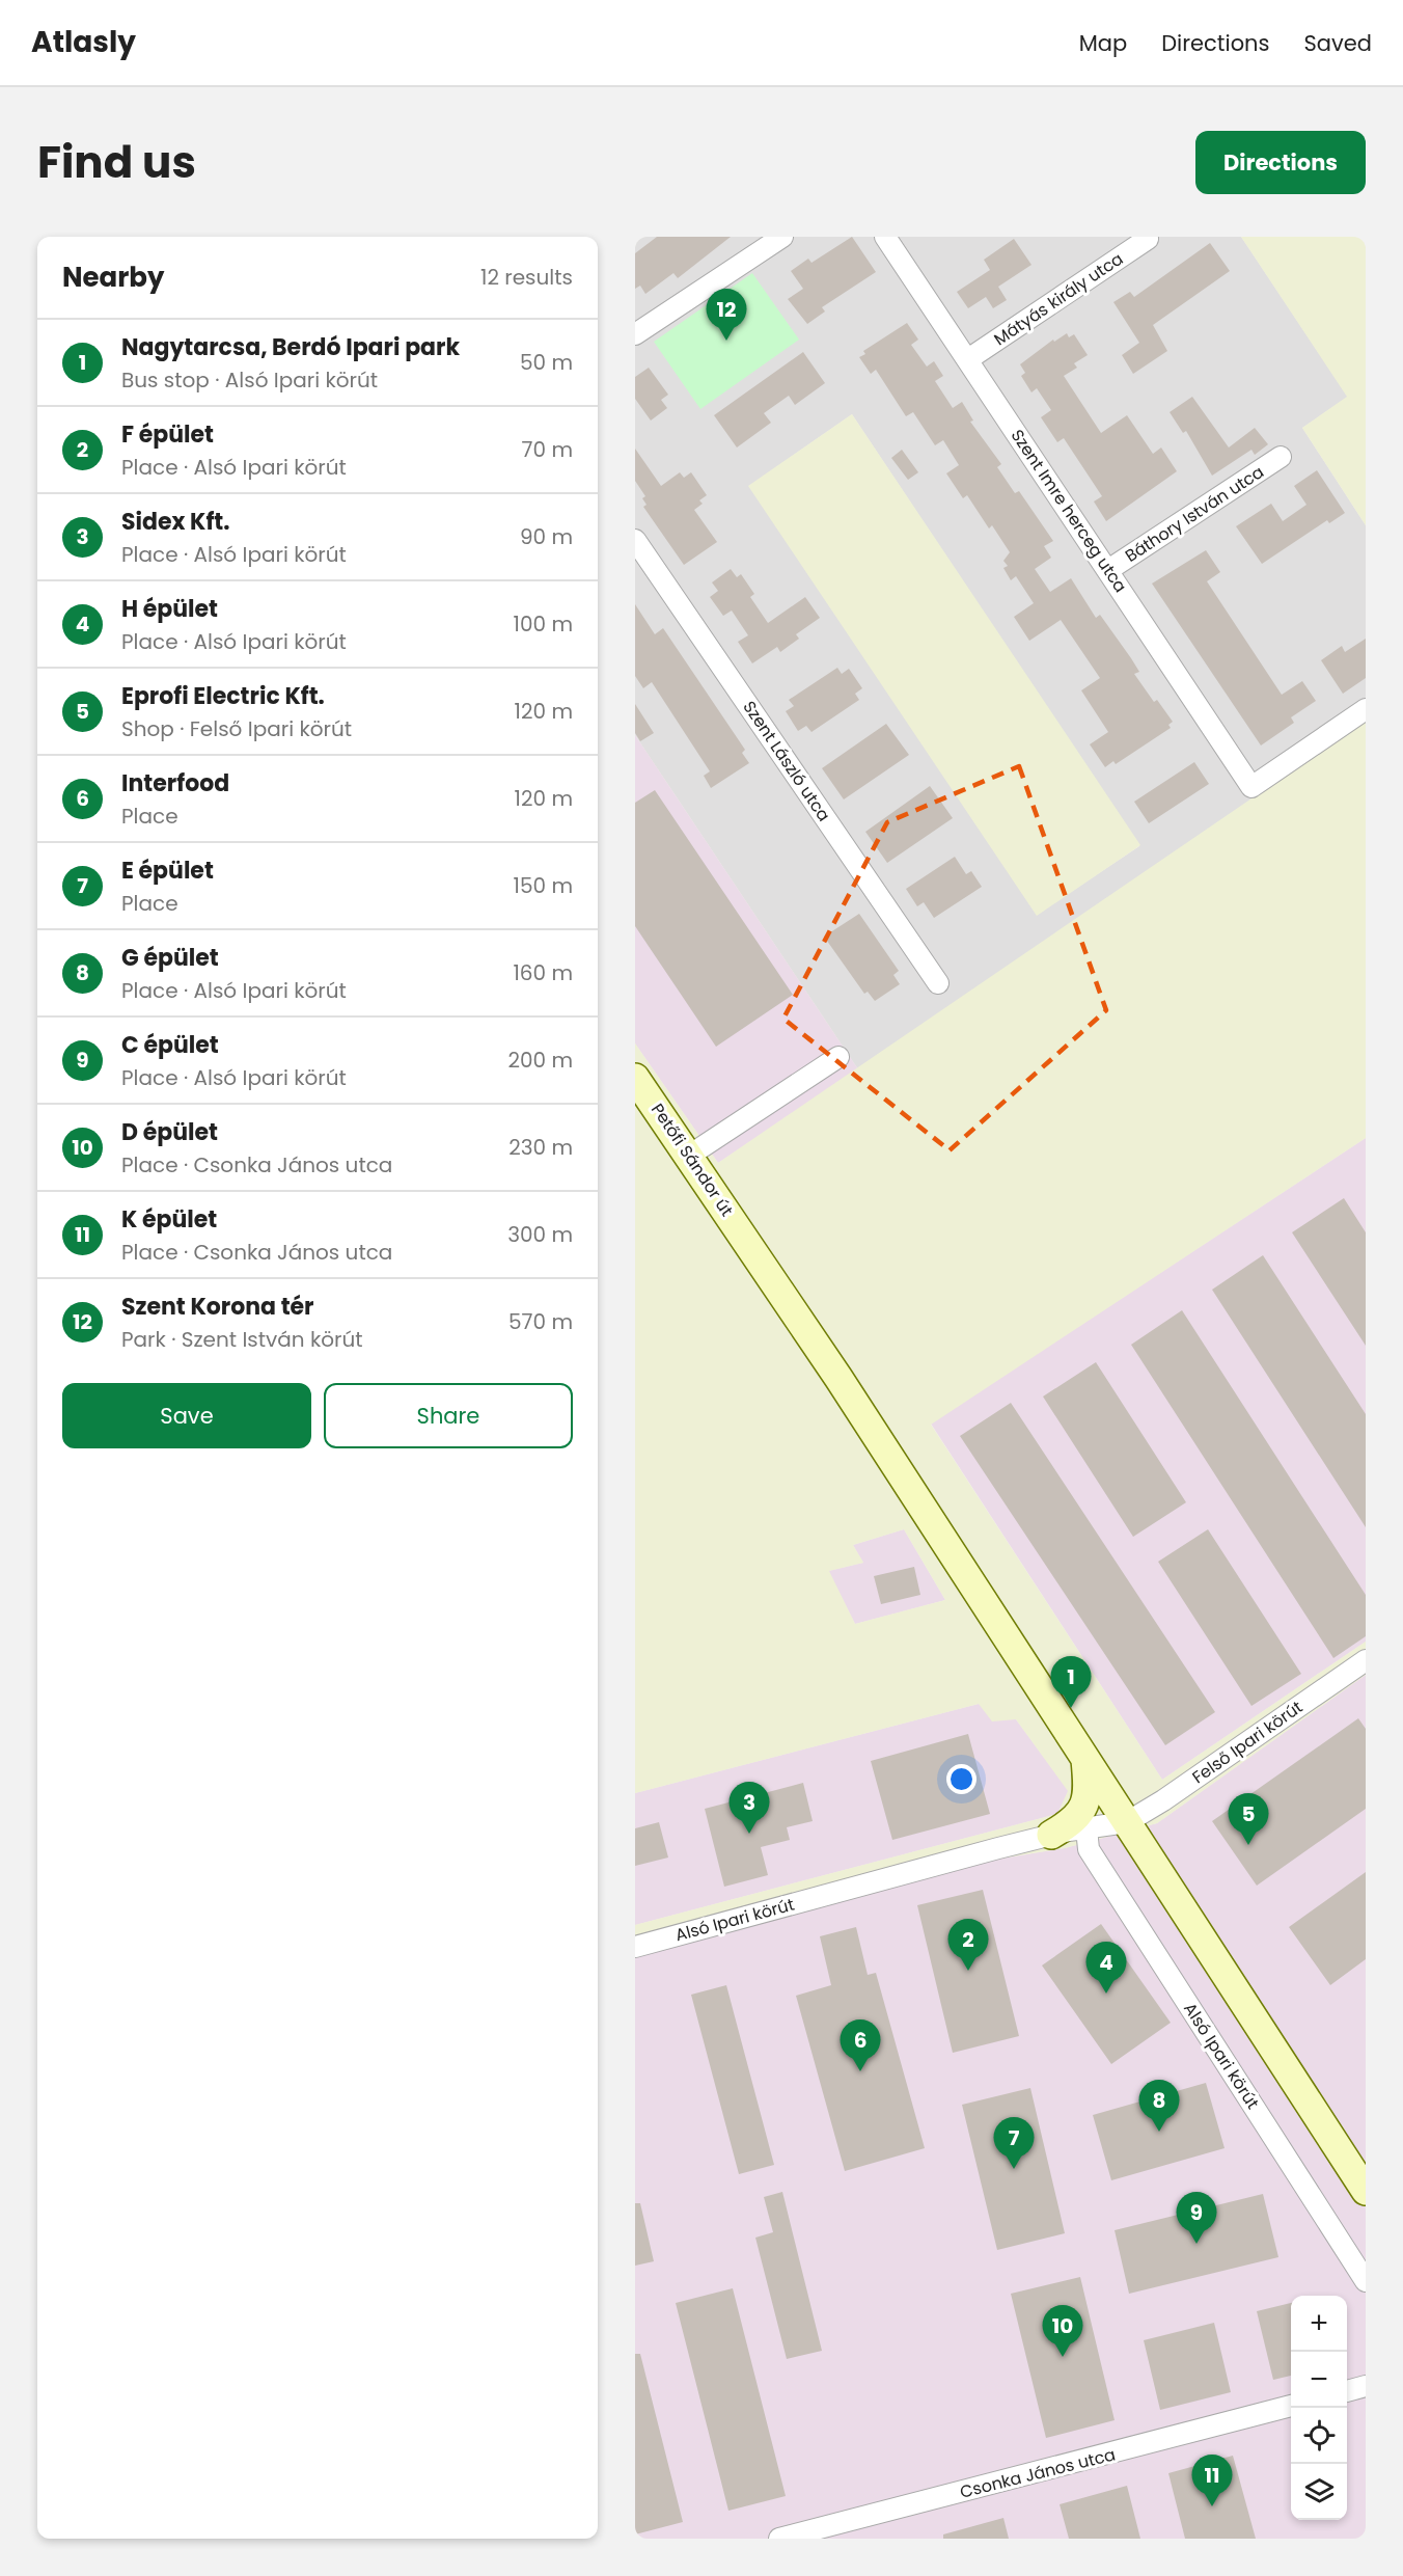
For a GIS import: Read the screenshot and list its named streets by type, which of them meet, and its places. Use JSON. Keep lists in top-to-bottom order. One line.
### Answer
{"streets":{"main road":["Petőfi Sándor út"],"street":["Mátyás király utca","Szent Imre herceg utca","Báthory István utca","Szent László utca","Felső Ipari körút","Alsó Ipari körút","Csonka János utca"]},"crossings":[["Mátyás király utca","Szent Imre herceg utca"],["Szent Imre herceg utca","Báthory István utca"],["Petőfi Sándor út","Felső Ipari körút"],["Petőfi Sándor út","Alsó Ipari körút"],["Felső Ipari körút","Alsó Ipari körút"]],"page":{"header":"Atlasly","nav":["Map","Directions","Saved"],"title":"Find us","buttons":["Directions",["Save","Share"]],"heading":["Nearby","12 results"],"pins":["12","1","3","5","2","4","6","8","7","9","10","11"],"list":[{"mark":"1","name":"Nagytarcsa, Berdó Ipari park","note":"Bus stop · Alsó Ipari körút","value":"50 m"},{"mark":"2","name":"F épület","note":"Place · Alsó Ipari körút","value":"70 m"},{"mark":"3","name":"Sidex Kft.","note":"Place · Alsó Ipari körút","value":"90 m"},{"mark":"4","name":"H épület","note":"Place · Alsó Ipari körút","value":"100 m"},{"mark":"5","name":"Eprofi Electric Kft.","note":"Shop · Felső Ipari körút","value":"120 m"},{"mark":"6","name":"Interfood","note":"Place","value":"120 m"},{"mark":"7","name":"E épület","note":"Place","value":"150 m"},{"mark":"8","name":"G épület","note":"Place · Alsó Ipari körút","value":"160 m"},{"mark":"9","name":"C épület","note":"Place · Alsó Ipari körút","value":"200 m"},{"mark":"10","name":"D épület","note":"Place · Csonka János utca","value":"230 m"},{"mark":"11","name":"K épület","note":"Place · Csonka János utca","value":"300 m"},{"mark":"12","name":"Szent Korona tér","note":"Park · Szent István körút","value":"570 m"}],"map_buttons":["+","−"]}}
